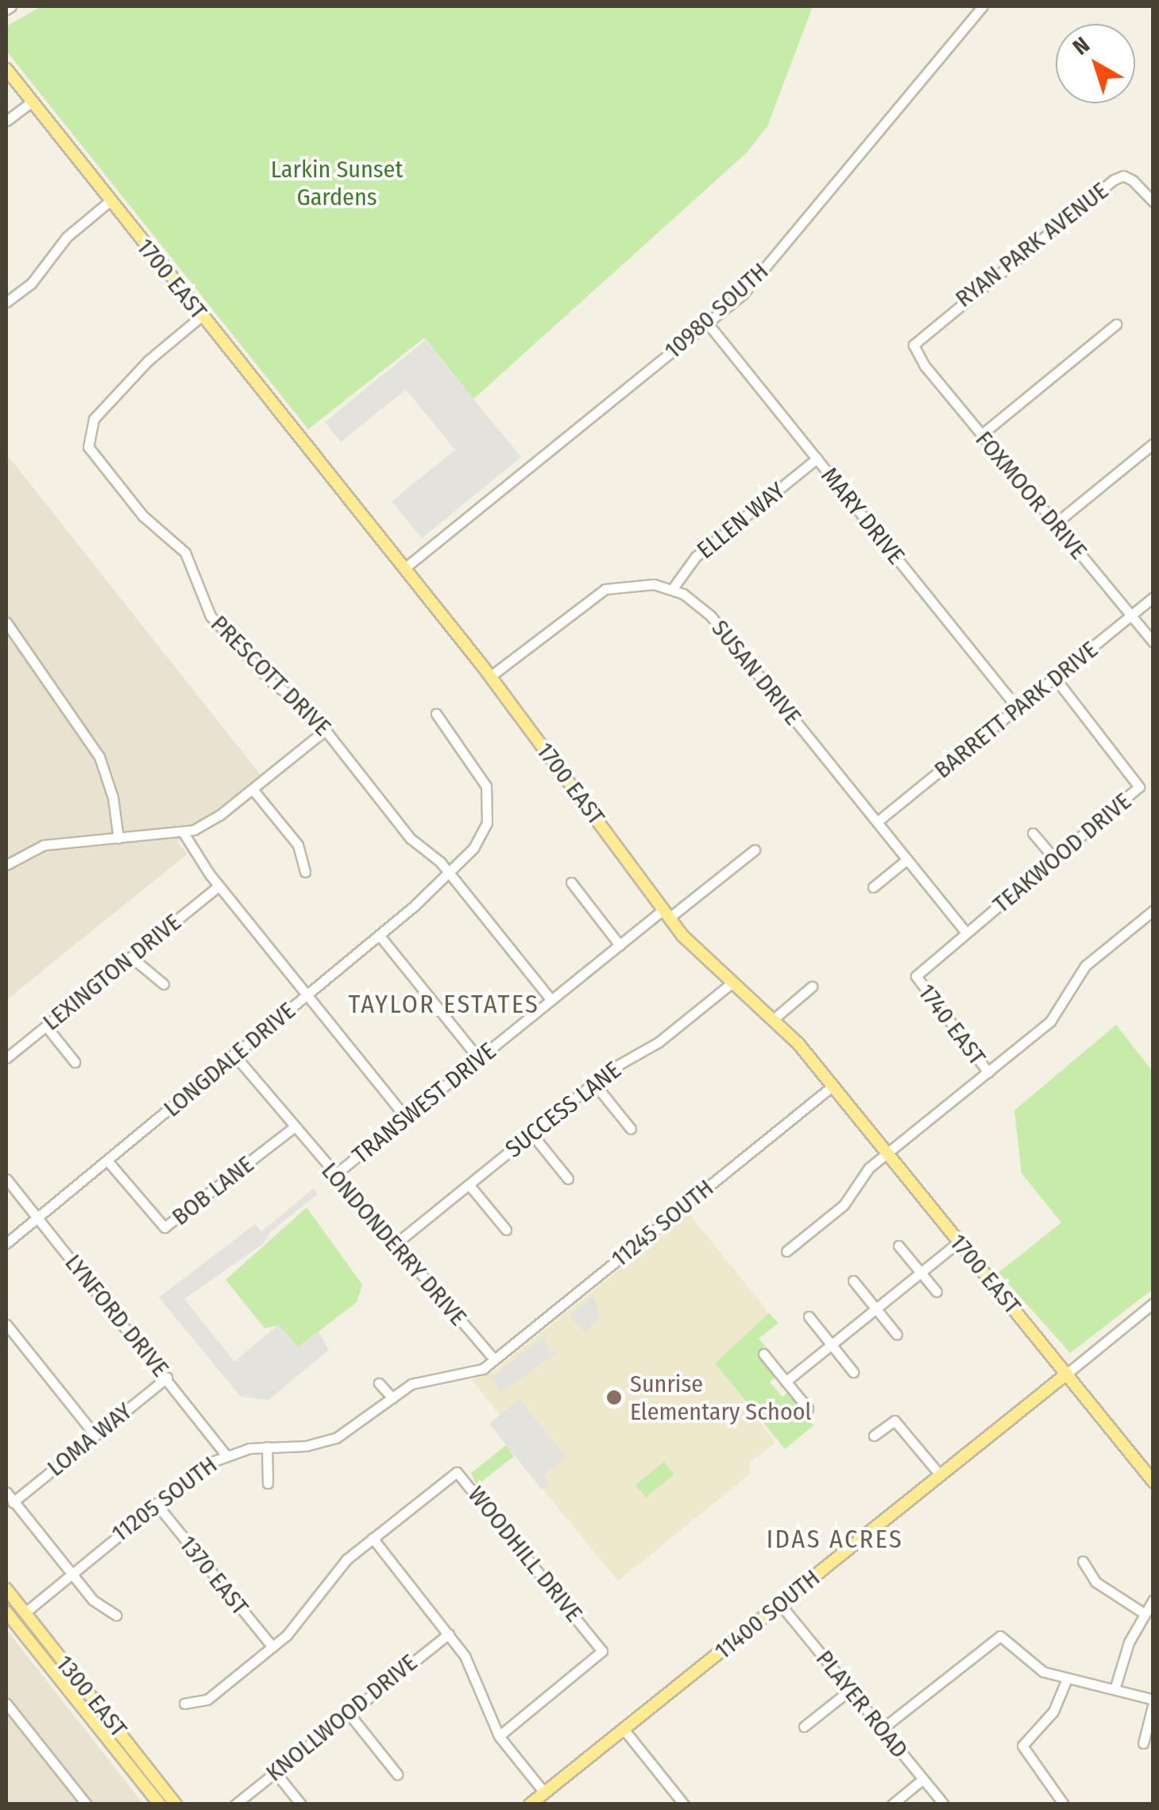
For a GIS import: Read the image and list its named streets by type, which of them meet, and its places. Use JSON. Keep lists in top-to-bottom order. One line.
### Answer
{"streets":{"main road":["1700 EAST","11400 SOUTH","1300 EAST"],"street":["RYAN PARK AVENUE","10980 SOUTH","FOXMOOR DRIVE","MARY DRIVE","ELLEN WAY","SUSAN DRIVE","PRESCOTT DRIVE","BARRETT PARK DRIVE","TEAKWOOD DRIVE","LEXINGTON DRIVE","1740 EAST","LONGDALE DRIVE","TRANSWEST DRIVE","SUCCESS LANE","BOB LANE","11245 SOUTH","LONDONDERRY DRIVE","LYNFORD DRIVE","LOMA WAY","11205 SOUTH","WOODHILL DRIVE","1370 EAST","PLAYER ROAD","KNOLLWOOD DRIVE"]},"crossings":[["RYAN PARK AVENUE","FOXMOOR DRIVE"],["1700 EAST","10980 SOUTH"],["1700 EAST","SUSAN DRIVE"],["1700 EAST","PRESCOTT DRIVE"],["1700 EAST","TRANSWEST DRIVE"],["1700 EAST","SUCCESS LANE"],["1700 EAST","11245 SOUTH"],["1700 EAST","11400 SOUTH"],["10980 SOUTH","MARY DRIVE"],["FOXMOOR DRIVE","BARRETT PARK DRIVE"],["MARY DRIVE","ELLEN WAY"],["MARY DRIVE","BARRETT PARK DRIVE"],["ELLEN WAY","SUSAN DRIVE"],["SUSAN DRIVE","BARRETT PARK DRIVE"],["SUSAN DRIVE","TEAKWOOD DRIVE"],["PRESCOTT DRIVE","LONGDALE DRIVE"],["PRESCOTT DRIVE","TRANSWEST DRIVE"],["BARRETT PARK DRIVE","TEAKWOOD DRIVE"],["TEAKWOOD DRIVE","1740 EAST"],["LONGDALE DRIVE","BOB LANE"],["LONGDALE DRIVE","LONDONDERRY DRIVE"],["LONGDALE DRIVE","LYNFORD DRIVE"],["TRANSWEST DRIVE","LONDONDERRY DRIVE"],["SUCCESS LANE","LONDONDERRY DRIVE"],["BOB LANE","LONDONDERRY DRIVE"],["11245 SOUTH","LONDONDERRY DRIVE"],["11245 SOUTH","11205 SOUTH"],["LONDONDERRY DRIVE","11205 SOUTH"],["LYNFORD DRIVE","LOMA WAY"],["LYNFORD DRIVE","11205 SOUTH"],["11205 SOUTH","1370 EAST"],["11205 SOUTH","1300 EAST"],["WOODHILL DRIVE","1370 EAST"],["11400 SOUTH","PLAYER ROAD"]],"districts":["TAYLOR ESTATES","IDAS ACRES"],"parks":["Larkin Sunset Gardens"],"places":["Sunrise Elementary School"],"north":"top left"}
